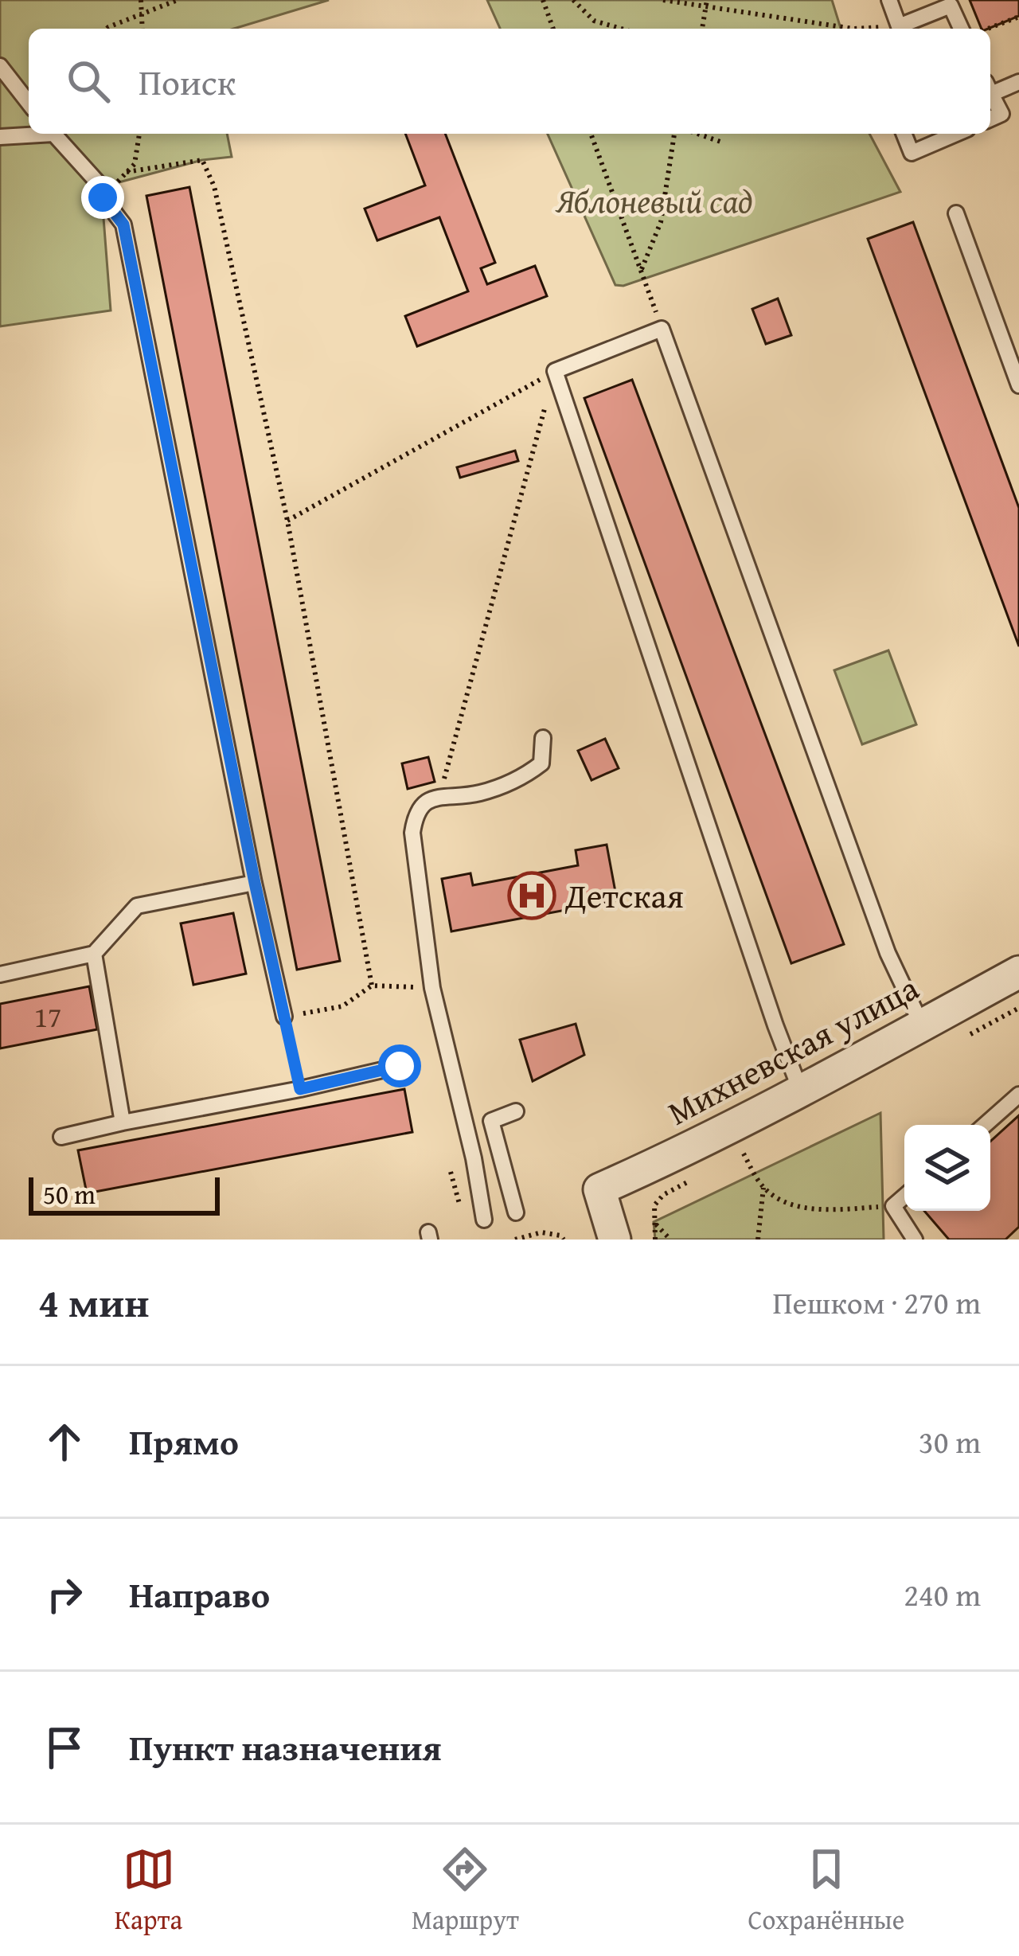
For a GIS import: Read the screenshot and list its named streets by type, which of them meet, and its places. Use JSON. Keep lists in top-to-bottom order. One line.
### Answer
{"streets":{"street":["Михневская улица"]},"parks":["Яблоневый сад"],"places":{"hospital":["Детская"]},"house_numbers":["17"],"scale_bar":"50 m","page":{"search":"Поиск","scale":"50 m","heading":["4 мин","Пешком · 270 m"],"list":[["Прямо","30 m"],["Направо","240 m"],"Пункт назначения"],"nav":["Карта","Маршрут","Сохранённые"]}}
